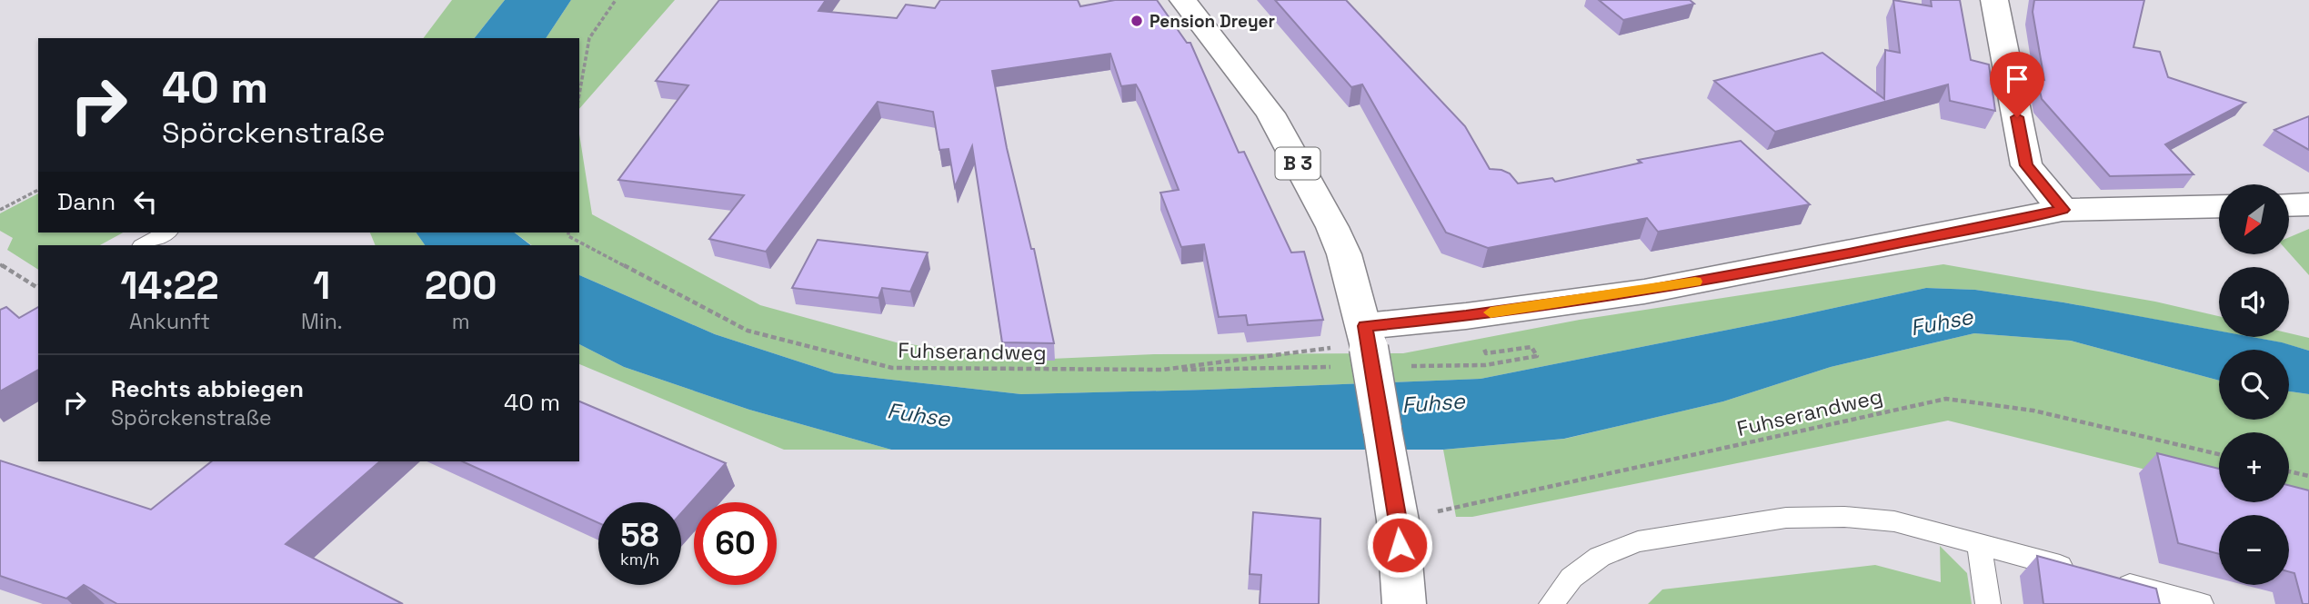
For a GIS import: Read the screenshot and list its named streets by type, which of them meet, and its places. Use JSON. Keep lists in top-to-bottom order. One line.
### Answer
{"streets":{"street":["B 3"],"path":["Fuhserandweg"]},"crossings":[["B 3","Fuhserandweg"]],"water":["Fuhse"],"places":["Pension Dreyer"],"north":"bottom left","page":{"turn":["40 m","Spörckenstraße"],"then":"Dann","map_buttons":["+","−"],"eta":["14:22","Ankunft","1","Min.","200","m"],"list":[{"name":"Rechts abbiegen","note":"Spörckenstraße","value":"40 m"}],"speed":"58 km/h","limit":"60"}}
